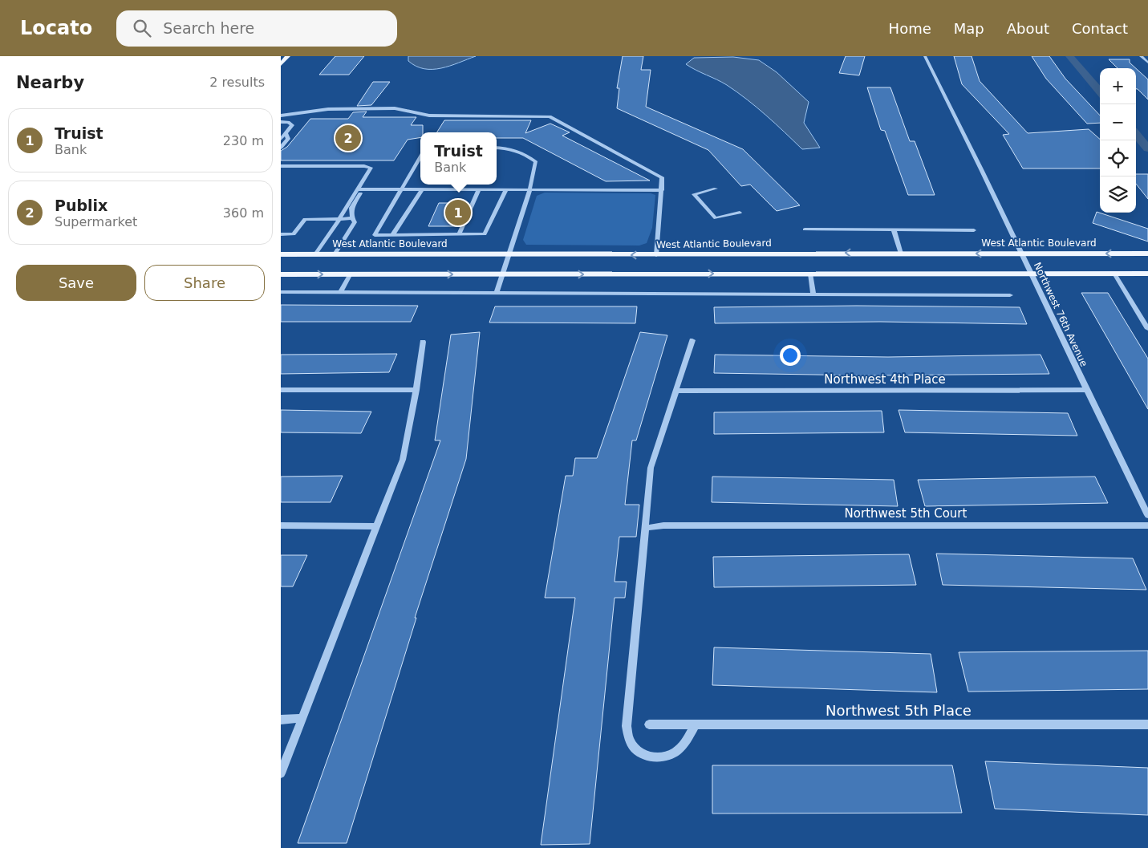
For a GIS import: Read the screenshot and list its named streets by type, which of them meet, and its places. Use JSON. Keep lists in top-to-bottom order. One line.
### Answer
{"streets":{"main road":["West Atlantic Boulevard"],"street":["Northwest 76th Avenue","Northwest 4th Place","Northwest 5th Court","Northwest 5th Place"]},"crossings":[["West Atlantic Boulevard","Northwest 76th Avenue"],["Northwest 76th Avenue","Northwest 4th Place"]],"page":{"header":"Locato","search":"Search here","nav":["Home","Map","About","Contact"],"heading":["Nearby","2 results"],"map_buttons":["+","−"],"list":[{"mark":"1","name":"Truist","note":"Bank","value":"230 m"},{"mark":"2","name":"Publix","note":"Supermarket","value":"360 m"}],"pins":["2","1"],"popup":["Truist","Bank"],"buttons":["Save","Share"]}}
